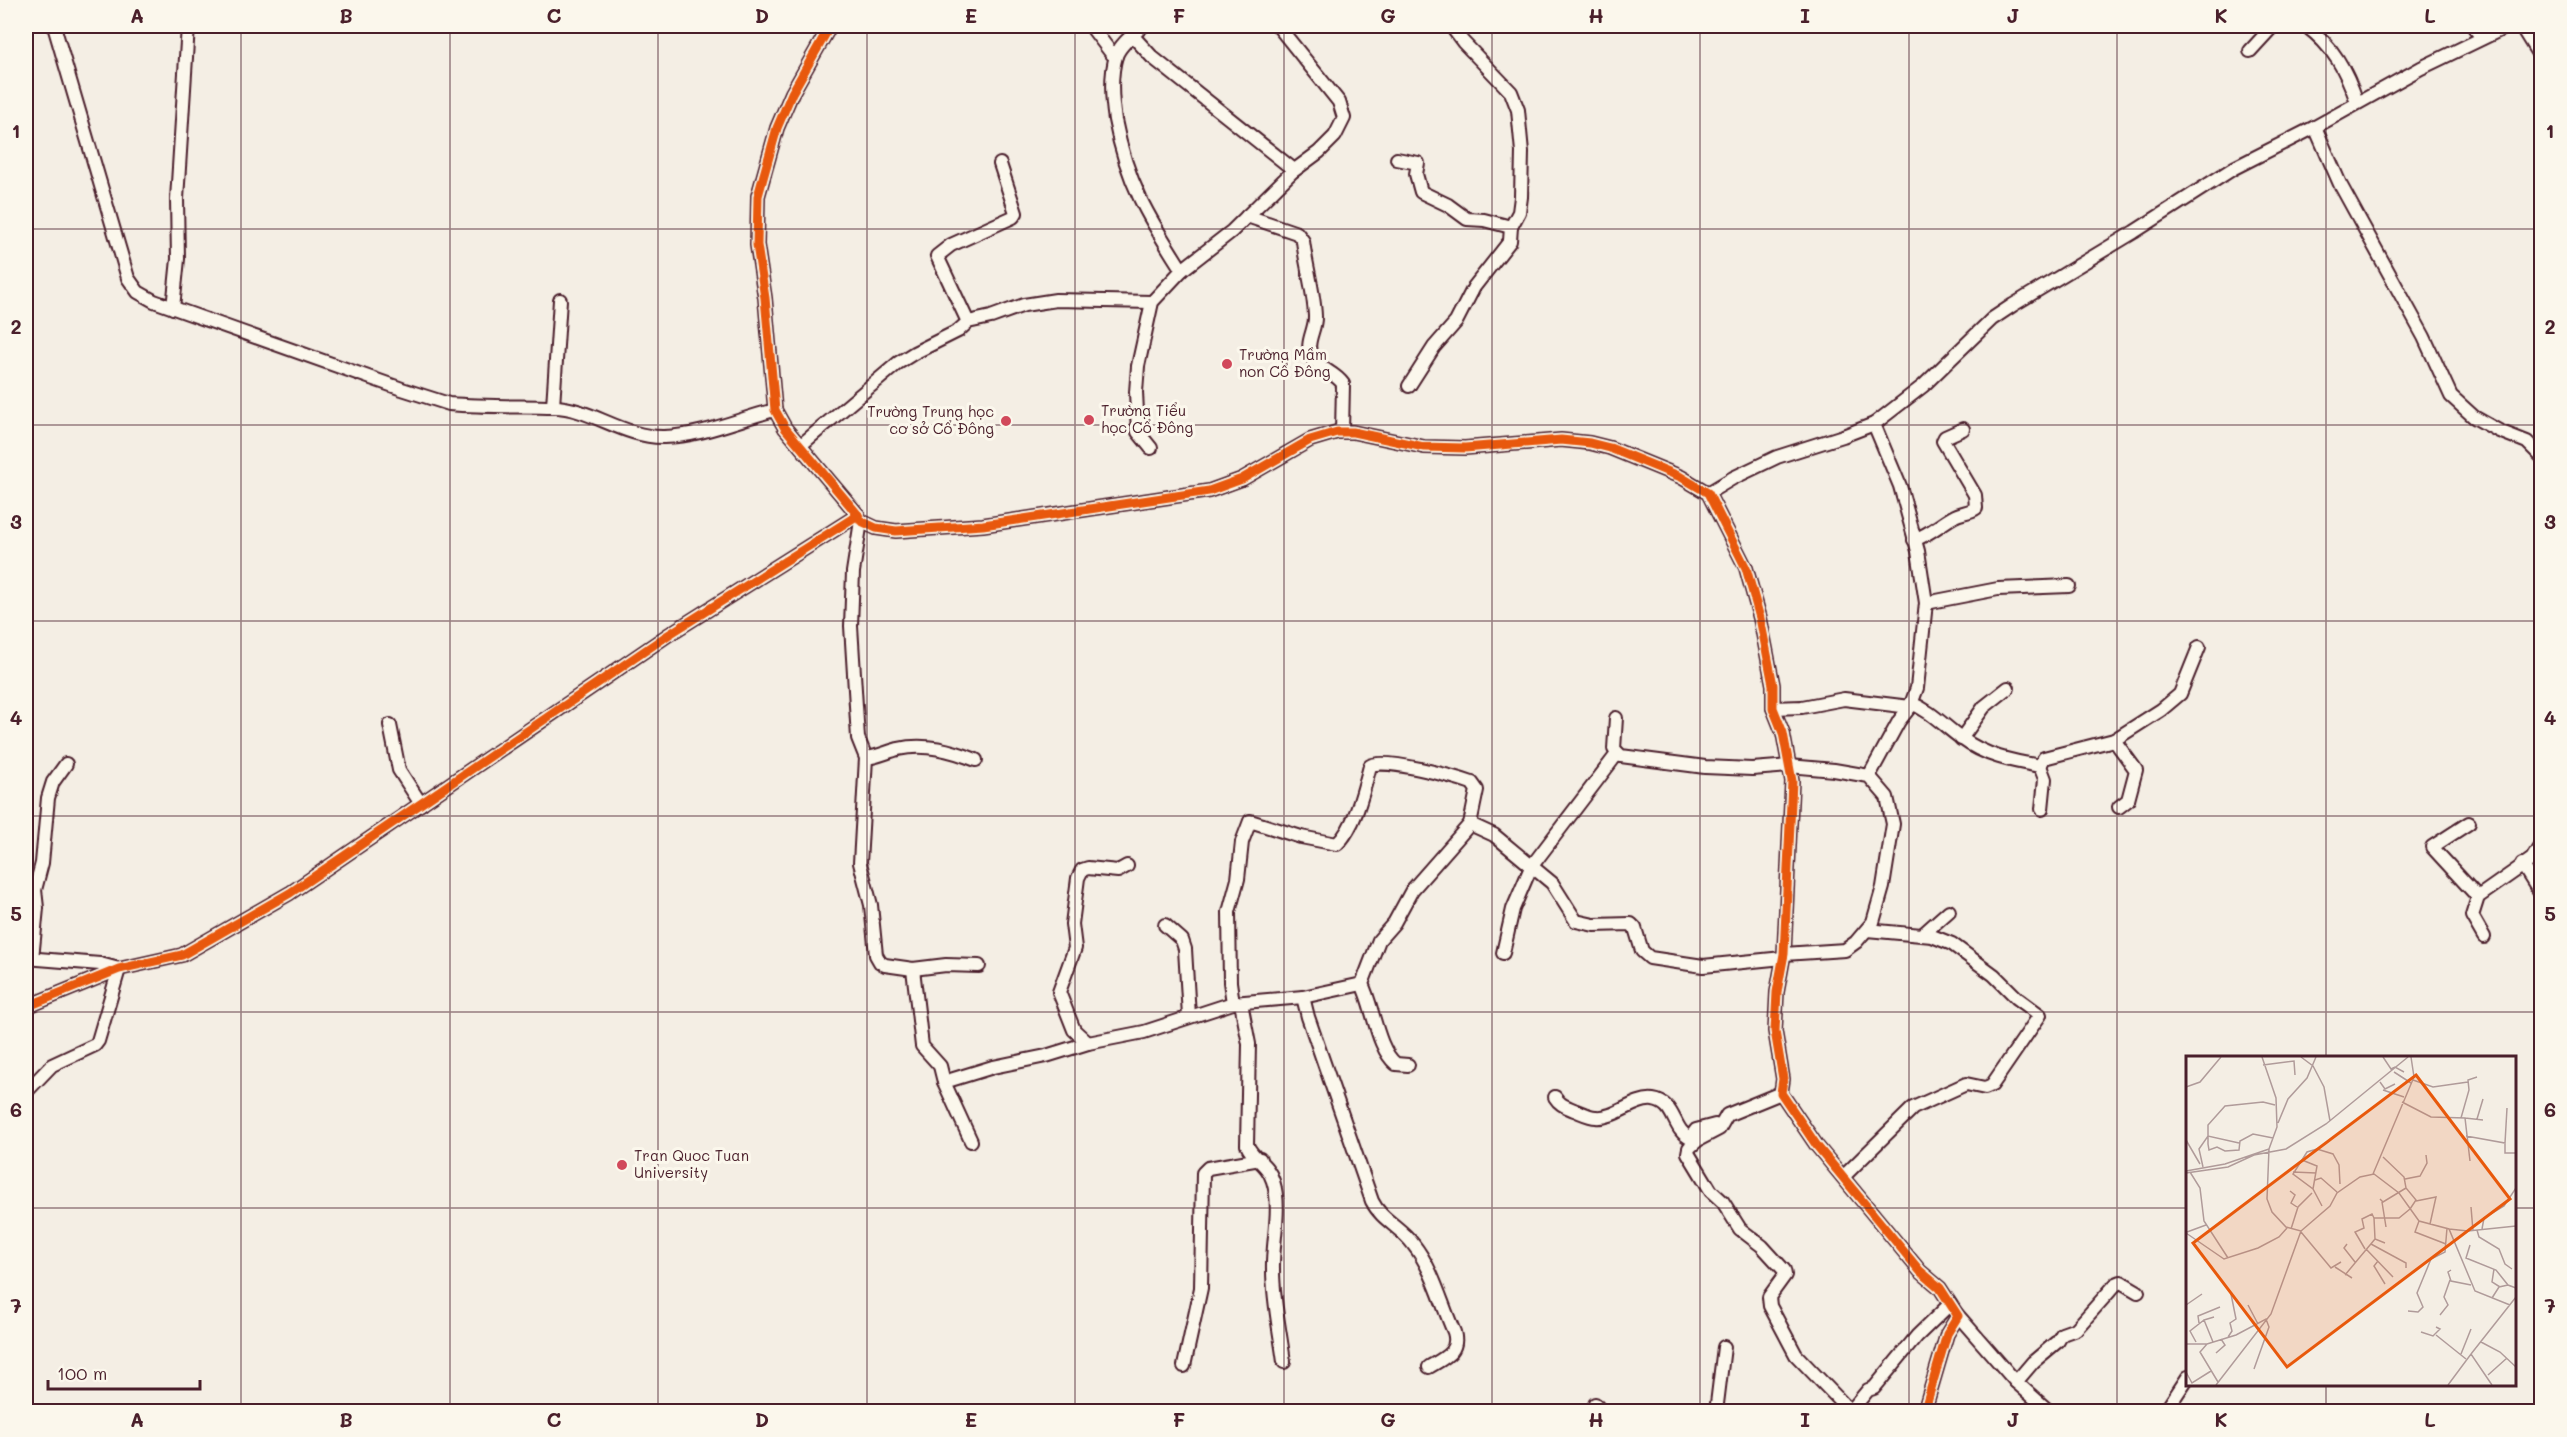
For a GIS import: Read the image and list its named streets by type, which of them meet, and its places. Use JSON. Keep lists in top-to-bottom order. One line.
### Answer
{"places":["Trường Mầm non Cổ Đông","Trường Tiểu học Cổ Đông","Trường Trung học cơ sở Cổ Đông","Tran Quoc Tuan University"],"scale_bar":"100 m","grid":{"columns":["A","B","C","D","E","F","G","H","I","J","K","L"],"rows":["1","2","3","4","5","6","7"]}}
